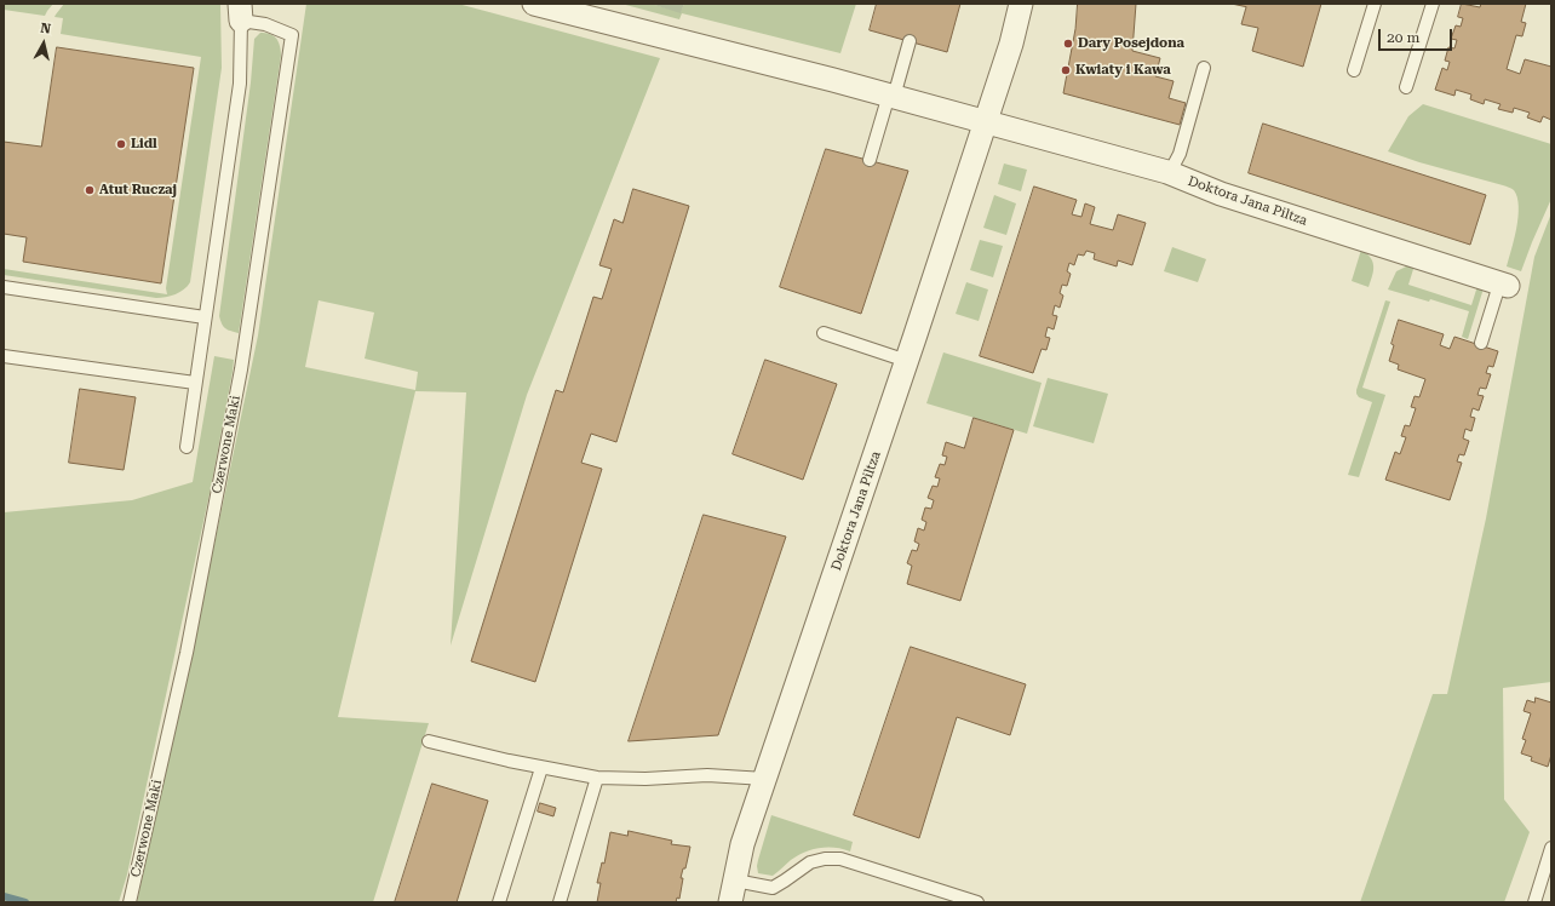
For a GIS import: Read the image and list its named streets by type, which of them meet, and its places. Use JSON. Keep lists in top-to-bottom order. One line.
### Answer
{"streets":{"street":["Doktora Jana Piltza"],"lane":["Czerwone Maki"]},"places":["Dary Posejdona","Kwiaty i Kawa","Lidl","Atut Ruczaj"],"scale_bar":"20 m","north":"top"}
